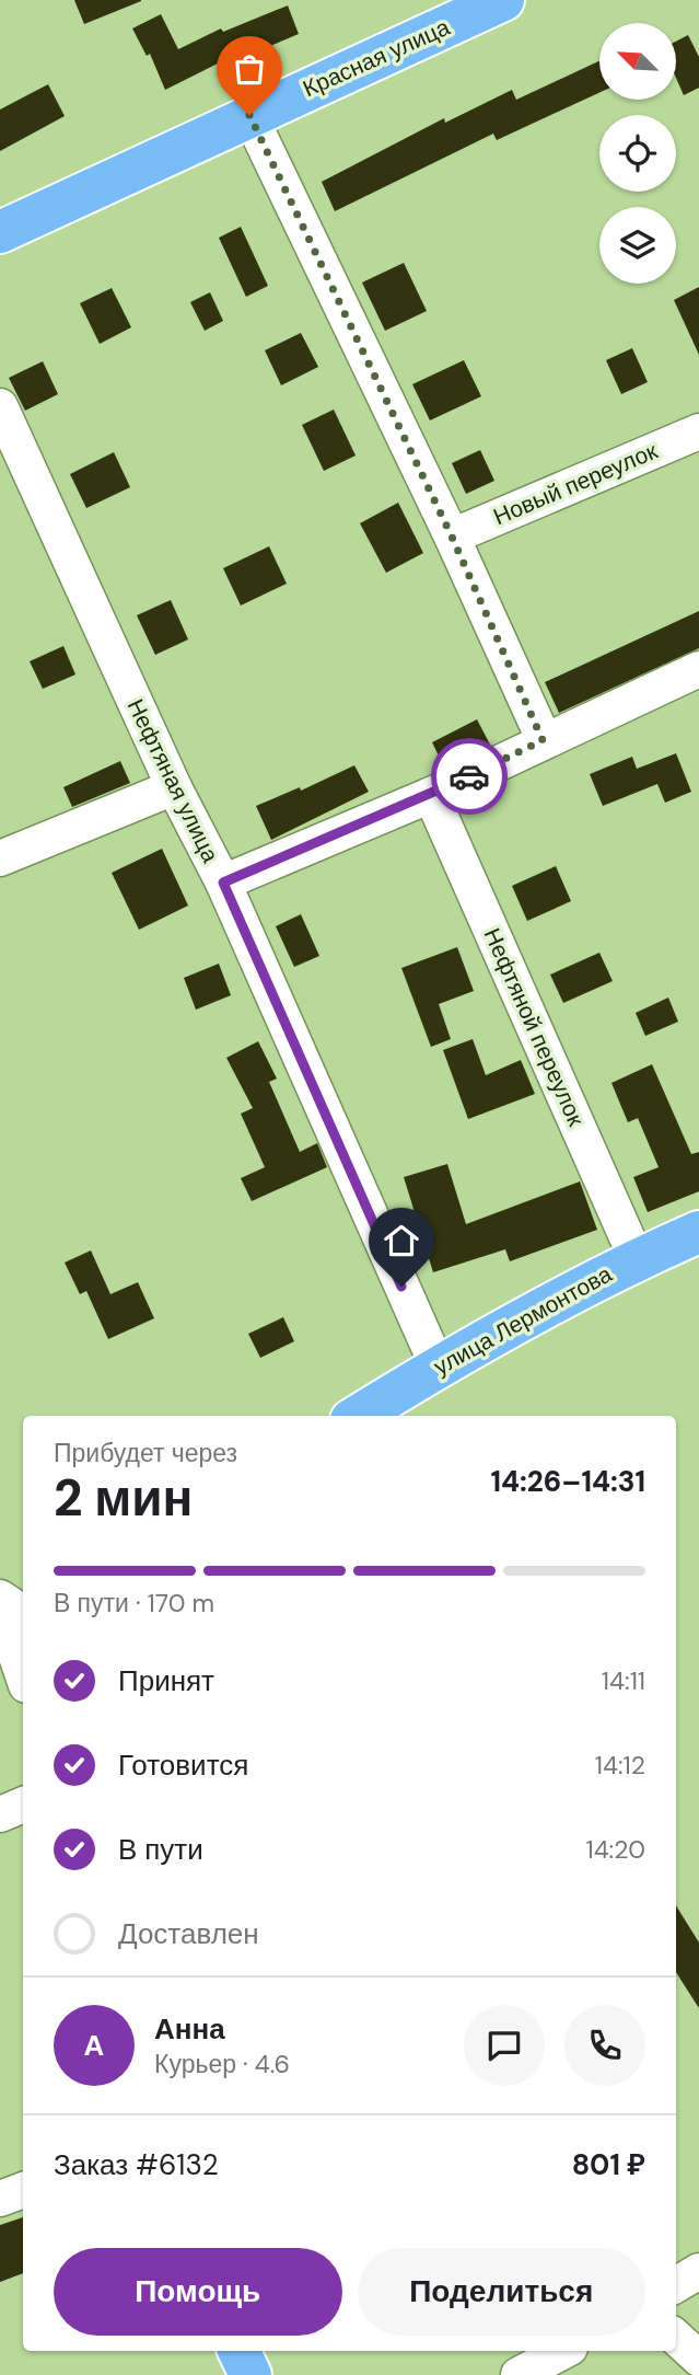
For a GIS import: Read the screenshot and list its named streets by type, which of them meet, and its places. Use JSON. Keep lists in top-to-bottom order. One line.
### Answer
{"streets":{"main road":["Красная улица","улица Лермонтова"],"street":["Новый переулок","Нефтяная улица","Нефтяной переулок"]},"crossings":[["Нефтяная улица","улица Лермонтова"],["Нефтяной переулок","улица Лермонтова"]],"north":"top left","page":{"heading":["2 мин","Прибудет через","14:26–14:31"],"panel":["Анна","Курьер · 4.6","Заказ #6132","801 ₽"],"bar":"В пути · 170 m","list":[["Принят","14:11"],["Готовится","14:12"],["В пути","14:20"],"Доставлен"],"round":"А","buttons":["Помощь","Поделиться"]}}
